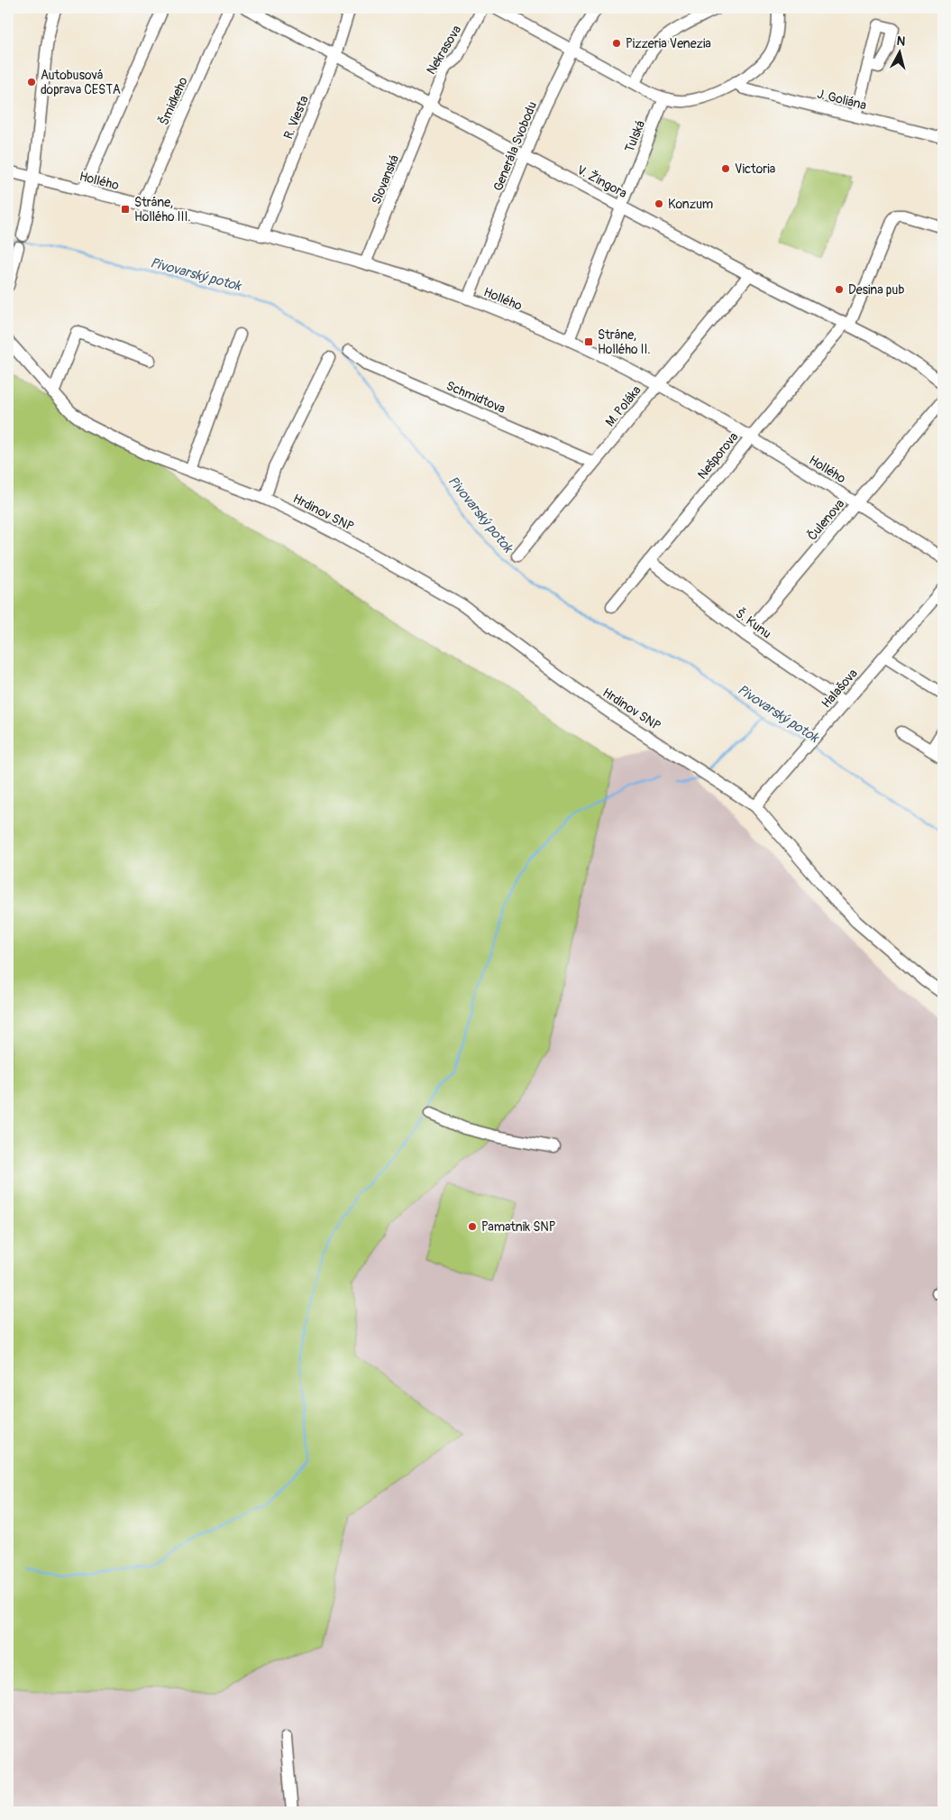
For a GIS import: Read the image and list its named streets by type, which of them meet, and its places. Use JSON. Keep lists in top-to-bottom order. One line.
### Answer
{"streets":{"street":["Nekrasova","J. Goliána","Šmidkeho","R. Viesta","Tulská","Generála Svobodu","Slovanská","Hollého","V. Žingora","Schmidtova","M. Poláka","Nešporova","Hrdinov SNP","Čulenova","Š. Kunu","Halašova"]},"crossings":[["Nekrasova","Slovanská"],["Nekrasova","V. Žingora"],["Šmidkeho","Hollého"],["R. Viesta","Hollého"],["R. Viesta","V. Žingora"],["Tulská","Hollého"],["Tulská","V. Žingora"],["Generála Svobodu","Hollého"],["Generála Svobodu","V. Žingora"],["Slovanská","Hollého"],["Slovanská","V. Žingora"],["Hollého","M. Poláka"],["Hollého","Nešporova"],["Hollého","Čulenova"],["V. Žingora","M. Poláka"],["V. Žingora","Nešporova"],["Schmidtova","M. Poláka"],["Nešporova","Š. Kunu"],["Hrdinov SNP","Halašova"],["Čulenova","Š. Kunu"],["Š. Kunu","Halašova"]],"water":["Pivovarský potok"],"places":{"other":["Pizzeria Venezia","Autobusová doprava CESTA","Victoria","Konzum","Desina pub","Pamatnik SNP"],"transit":["Stráne, Hollého III.","Stráne, Hollého II."]},"north":"top"}
